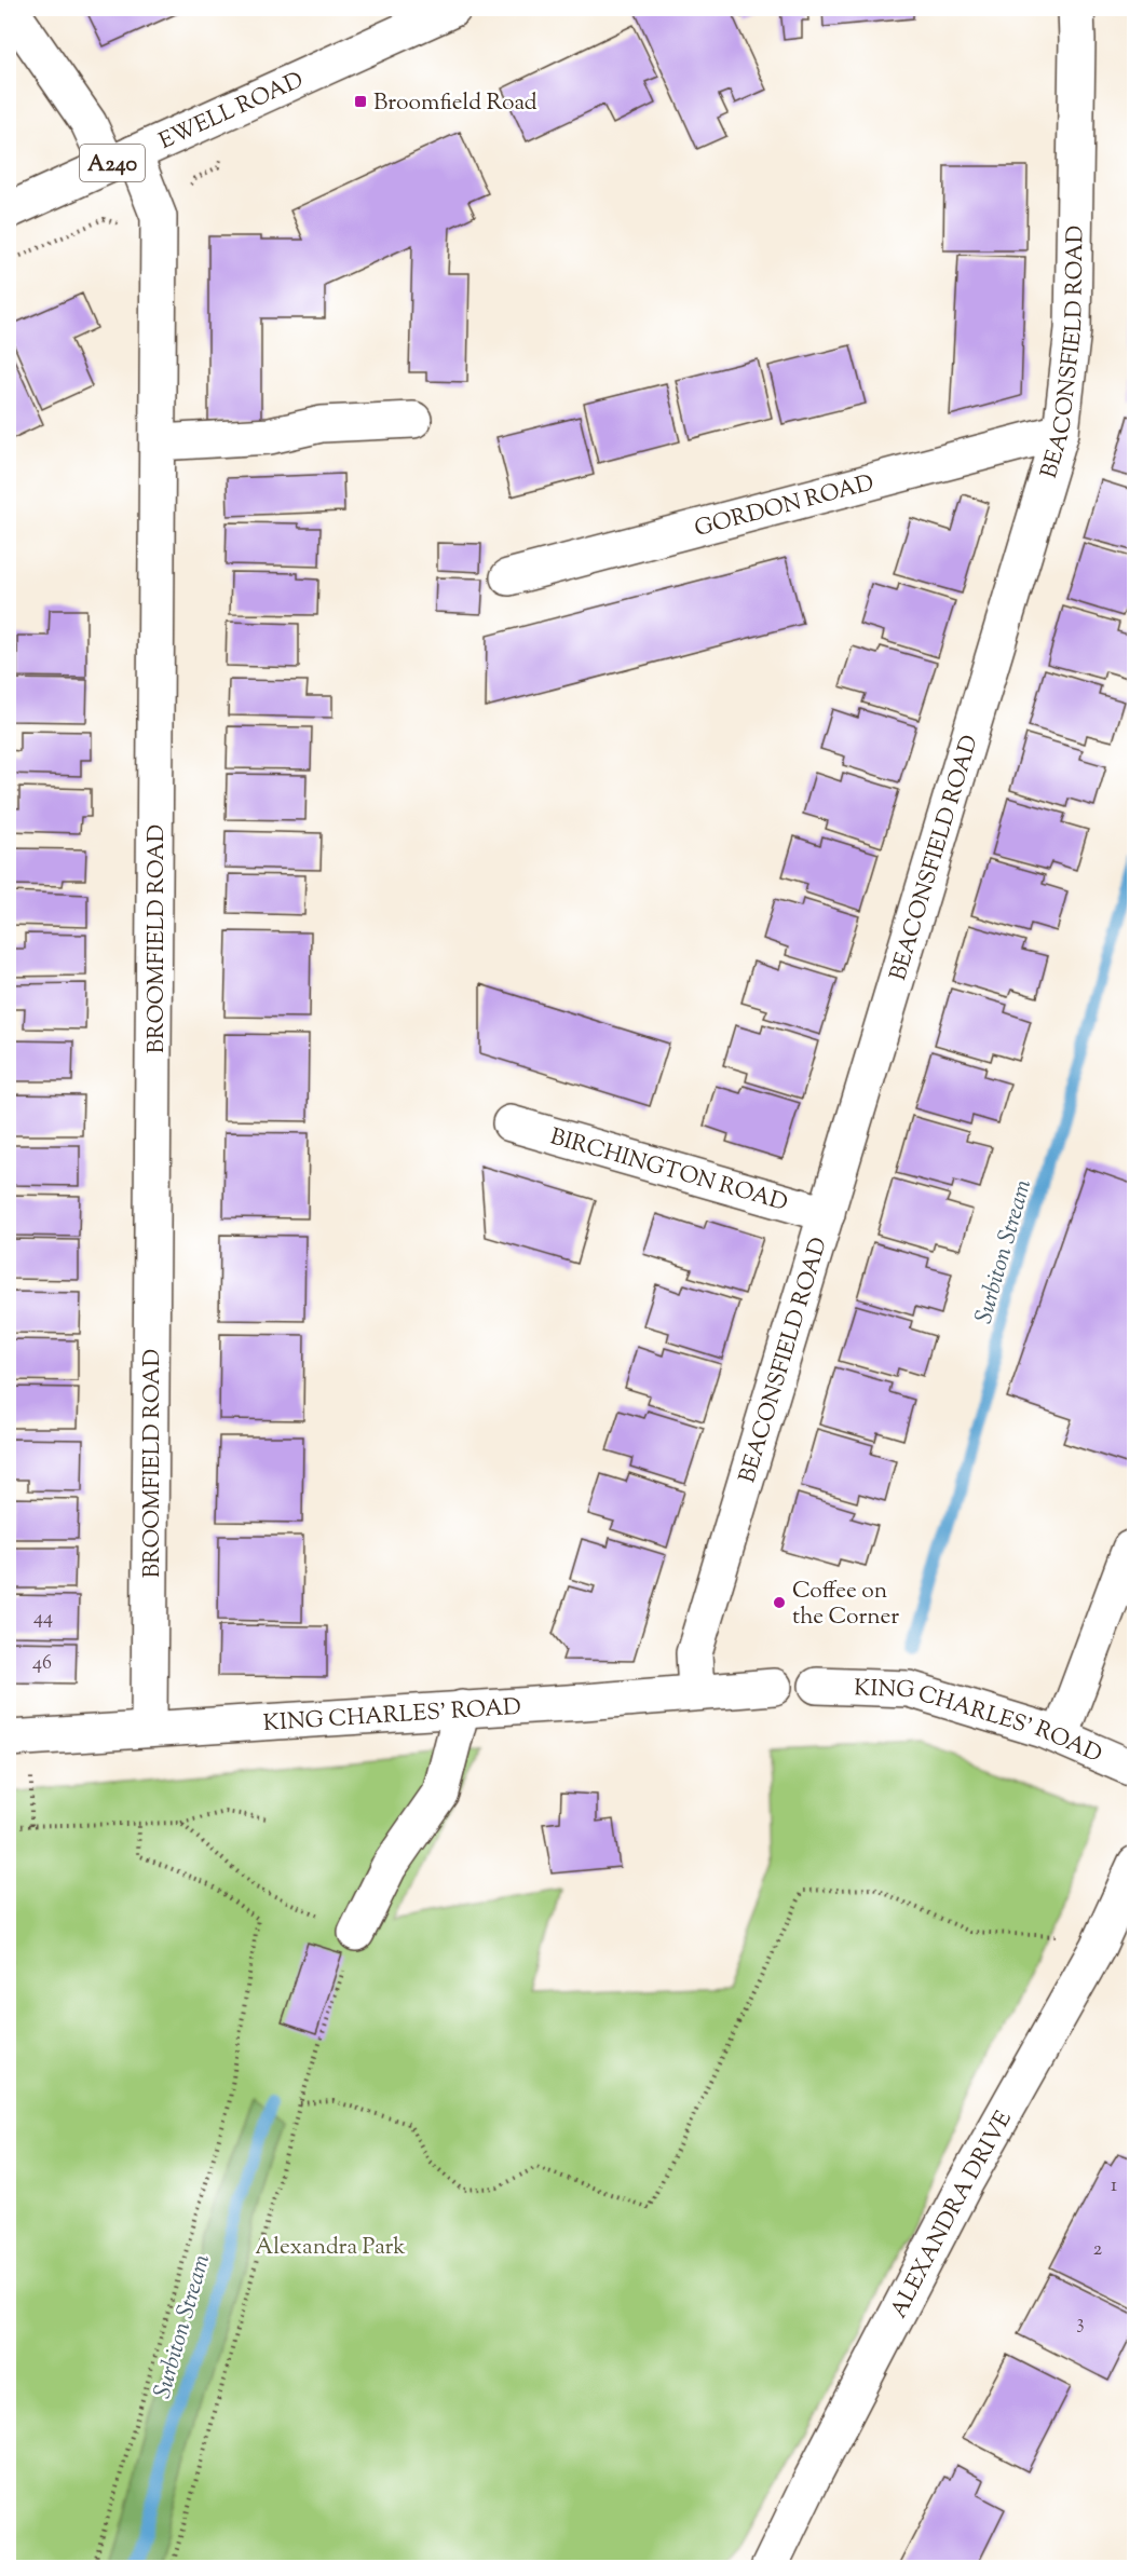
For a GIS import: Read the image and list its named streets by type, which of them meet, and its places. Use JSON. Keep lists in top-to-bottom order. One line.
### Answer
{"streets":{"street":["EWELL ROAD","A240","BEACONSFIELD ROAD","GORDON ROAD","BROOMFIELD ROAD","BIRCHINGTON ROAD","KING CHARLES' ROAD","ALEXANDRA DRIVE"]},"crossings":[["EWELL ROAD","BROOMFIELD ROAD"],["BEACONSFIELD ROAD","GORDON ROAD"],["BEACONSFIELD ROAD","BIRCHINGTON ROAD"],["BEACONSFIELD ROAD","KING CHARLES' ROAD"],["BROOMFIELD ROAD","KING CHARLES' ROAD"]],"water":["Surbiton Stream"],"parks":["Alexandra Park"],"places":{"transit":["Broomfield Road"],"other":["Coffee on the Corner"]},"house_numbers":["44","46","1","2","3"]}
